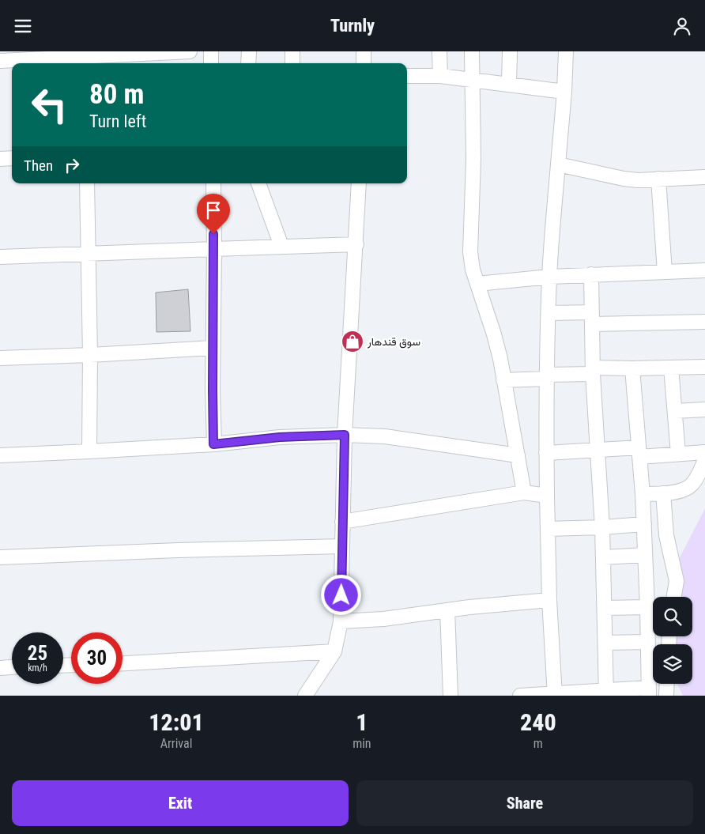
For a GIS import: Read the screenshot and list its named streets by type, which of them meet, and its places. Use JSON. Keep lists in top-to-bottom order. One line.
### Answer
{"places":{"shop":["سوق قندهار"]},"page":{"header":"Turnly","turn":["80 m","Turn left"],"then":"Then","speed":"25 km/h","limit":"30","eta":["12:01","Arrival","1","min","240","m"],"buttons":["Exit","Share"]}}
